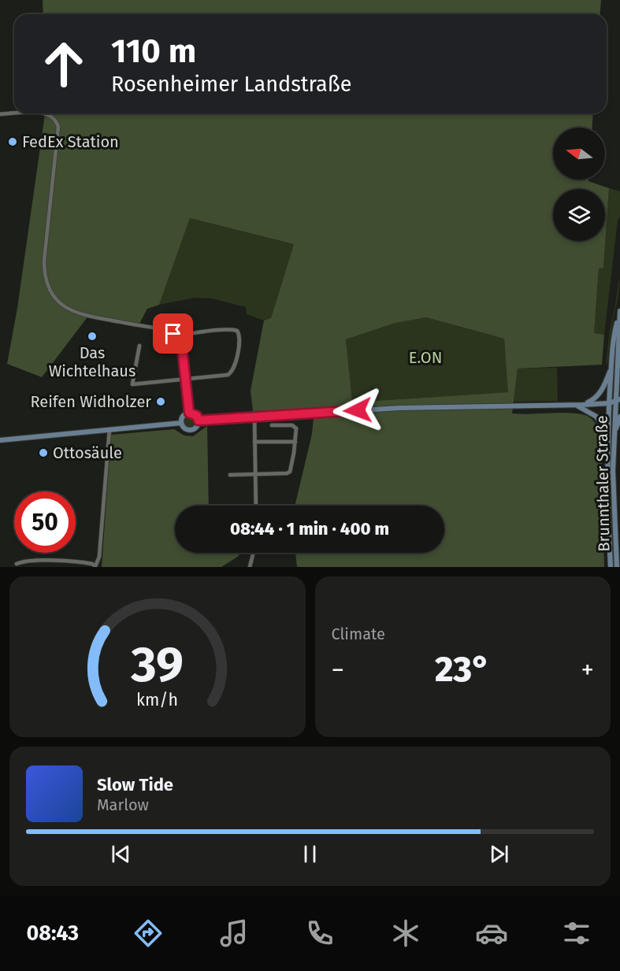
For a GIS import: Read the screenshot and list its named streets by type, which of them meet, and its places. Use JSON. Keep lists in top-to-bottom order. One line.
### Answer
{"streets":{"main road":["Brunnthaler Straße"]},"parks":["E.ON"],"places":["FedEx Station","Das Wichtelhaus","Reifen Widholzer","Ottosäule"],"north":"left","page":{"turn":["110 m","Rosenheimer Landstraße"],"limit":"50","trip":"08:44 · 1 min · 400 m","tile":"Climate","heat":["−","23°","+"],"song":["Slow Tide","Marlow"],"tabs":"08:43","gauge":["39","km/h"]}}
